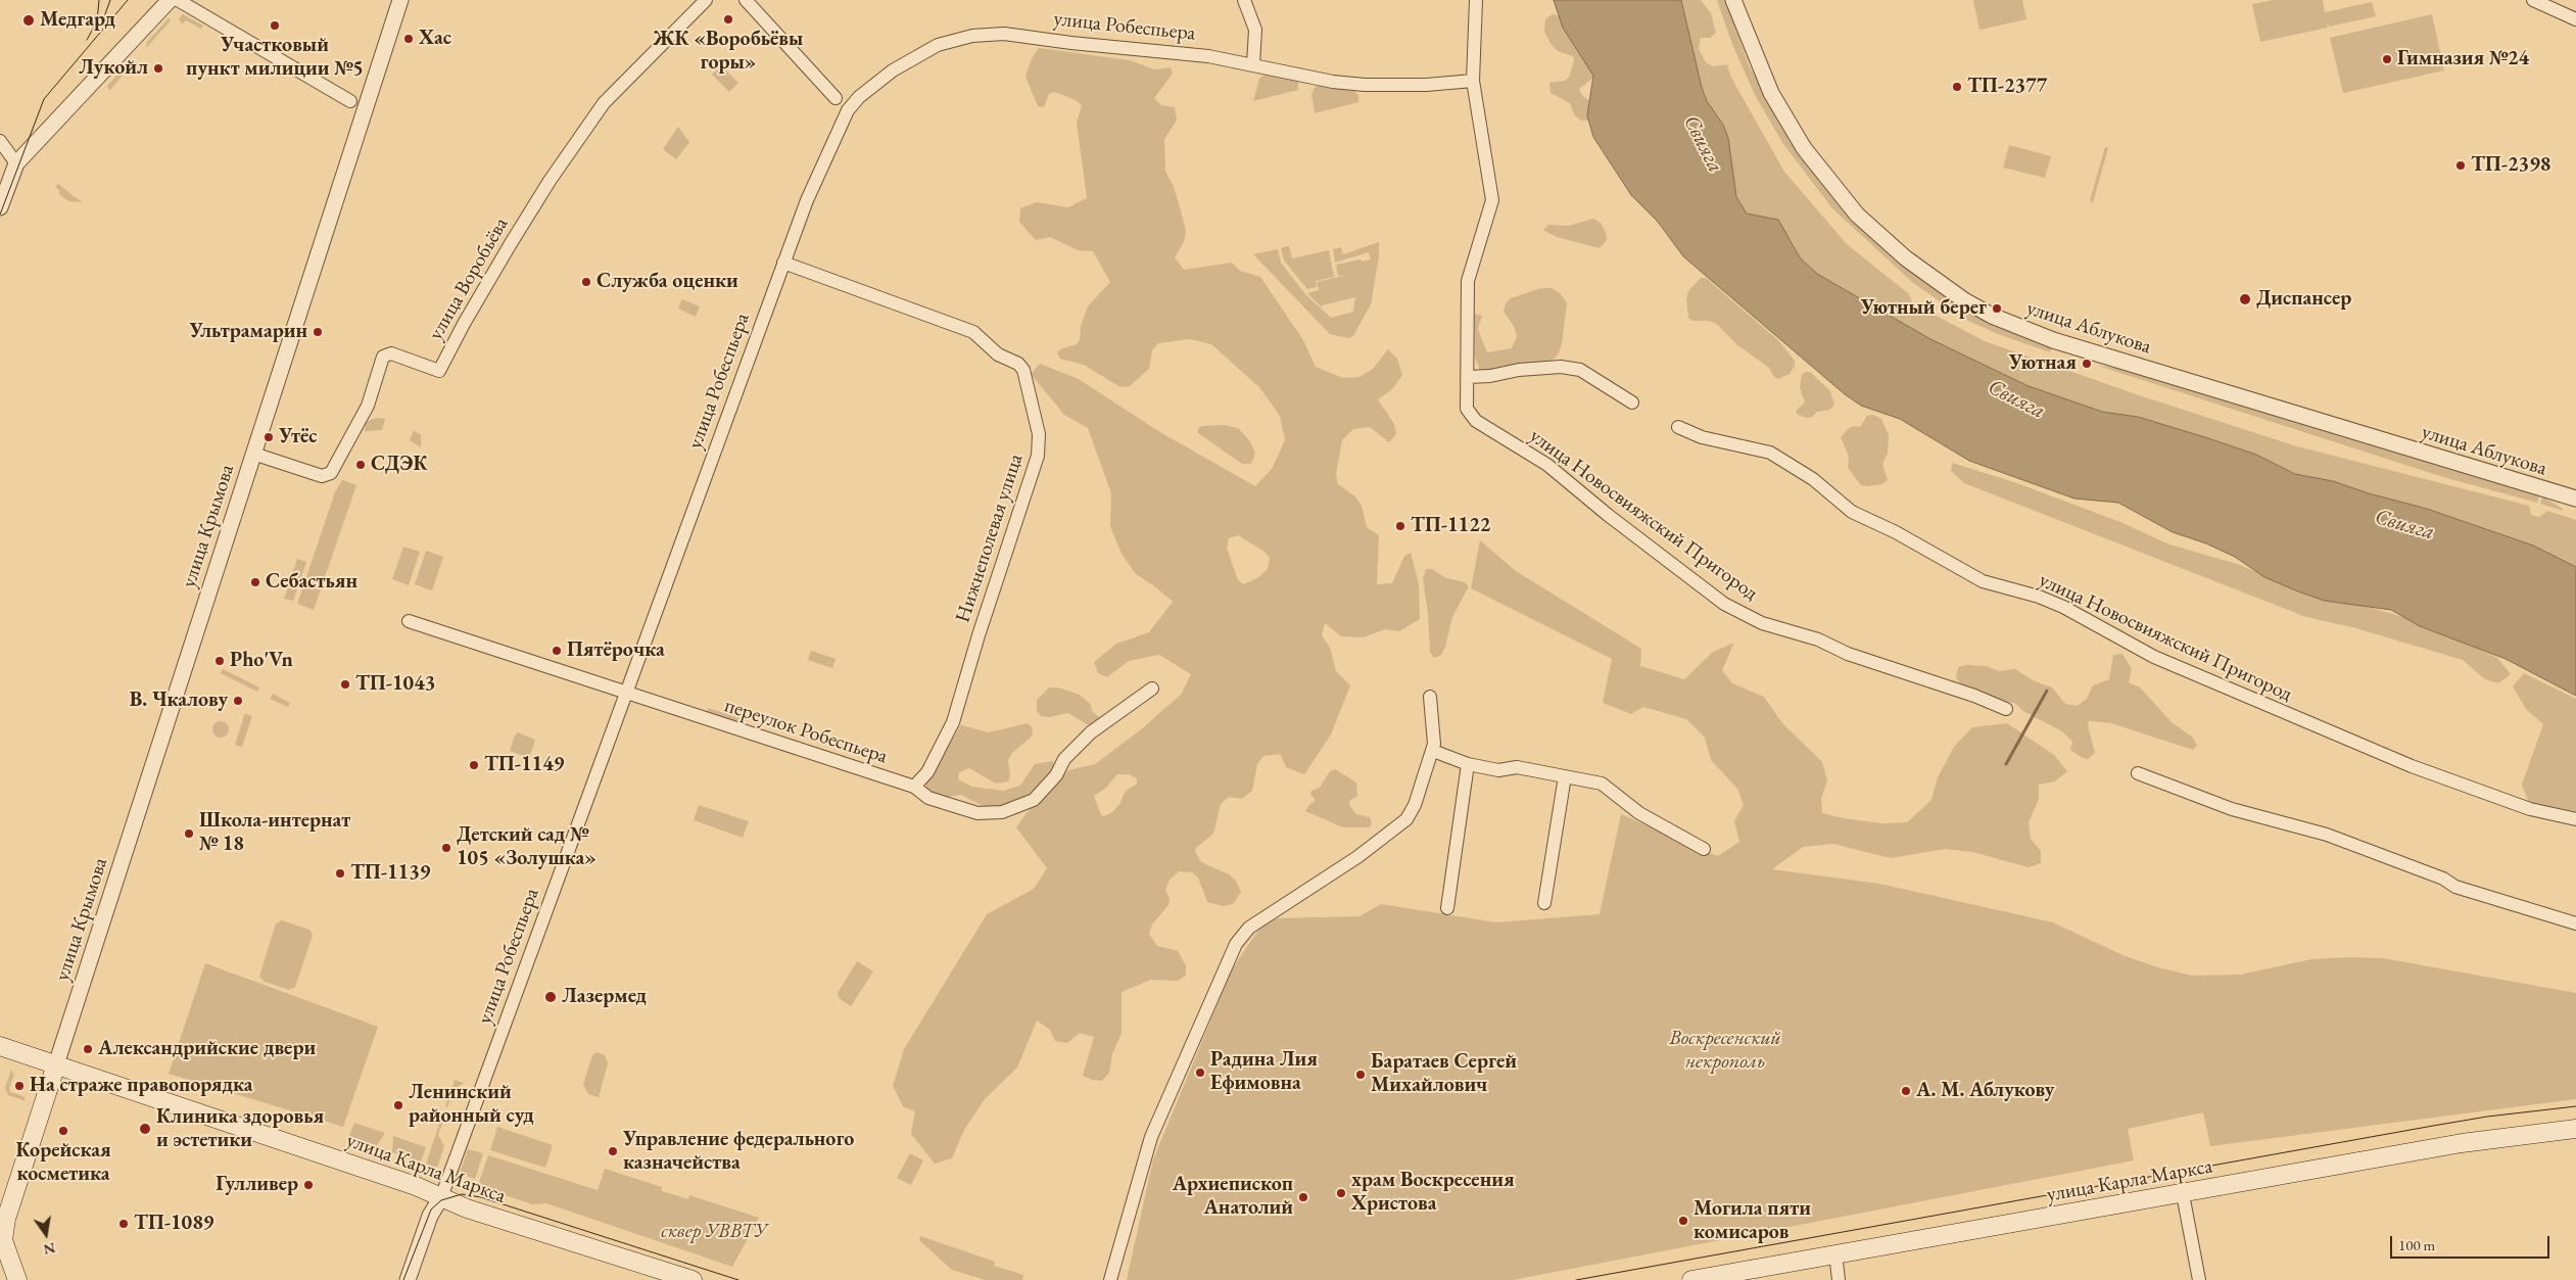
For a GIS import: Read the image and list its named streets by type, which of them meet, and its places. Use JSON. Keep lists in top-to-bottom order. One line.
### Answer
{"streets":{"main road":["улица Карла Маркса"],"street":["улица Робеспьера","улица Воробьёва","улица Аблукова","улица Новосвияжский Пригород","улица Крымова","Нижнеполевая улица","переулок Робеспьера"]},"crossings":[["улица Робеспьера","Нижнеполевая улица"],["улица Робеспьера","переулок Робеспьера"],["улица Робеспьера","улица Карла Маркса"],["улица Воробьёва","улица Крымова"],["улица Крымова","улица Карла Маркса"],["Нижнеполевая улица","переулок Робеспьера"]],"water":["Свияга"],"parks":["Воскресенский некрополь","сквер УВВТУ"],"places":["ЖК «Воробьёвы горы»","Медгард","Участковый пункт милиции №5","Хас","Гимназия №24","Лукойл","ТП-2377","ТП-2398","Служба оценки","Диспансер","Уютный берег","Ультрамарин","Уютная","Утёс","СДЭК","ТП-1122","Себастьян","Пятёрочка","Pho'Vn","ТП-1043","В. Чкалову","ТП-1149","Школа-интернат № 18","Детский сад № 105 «Золушка»","ТП-1139","Лазермед","Александрийские двери","Радина Лия Ефимовна","Баратаев Сергей Михайлович","На страже правопорядка","А. М. Аблукову","Ленинский районный суд","Клиника здоровья и эстетики","Корейская косметика","Управление федерального казначейства","Гулливер","храм Воскресения Христова","Архиепископ Анатолий","Могила пяти комисаров","ТП-1089"],"scale_bar":"100 m","north":"bottom"}
